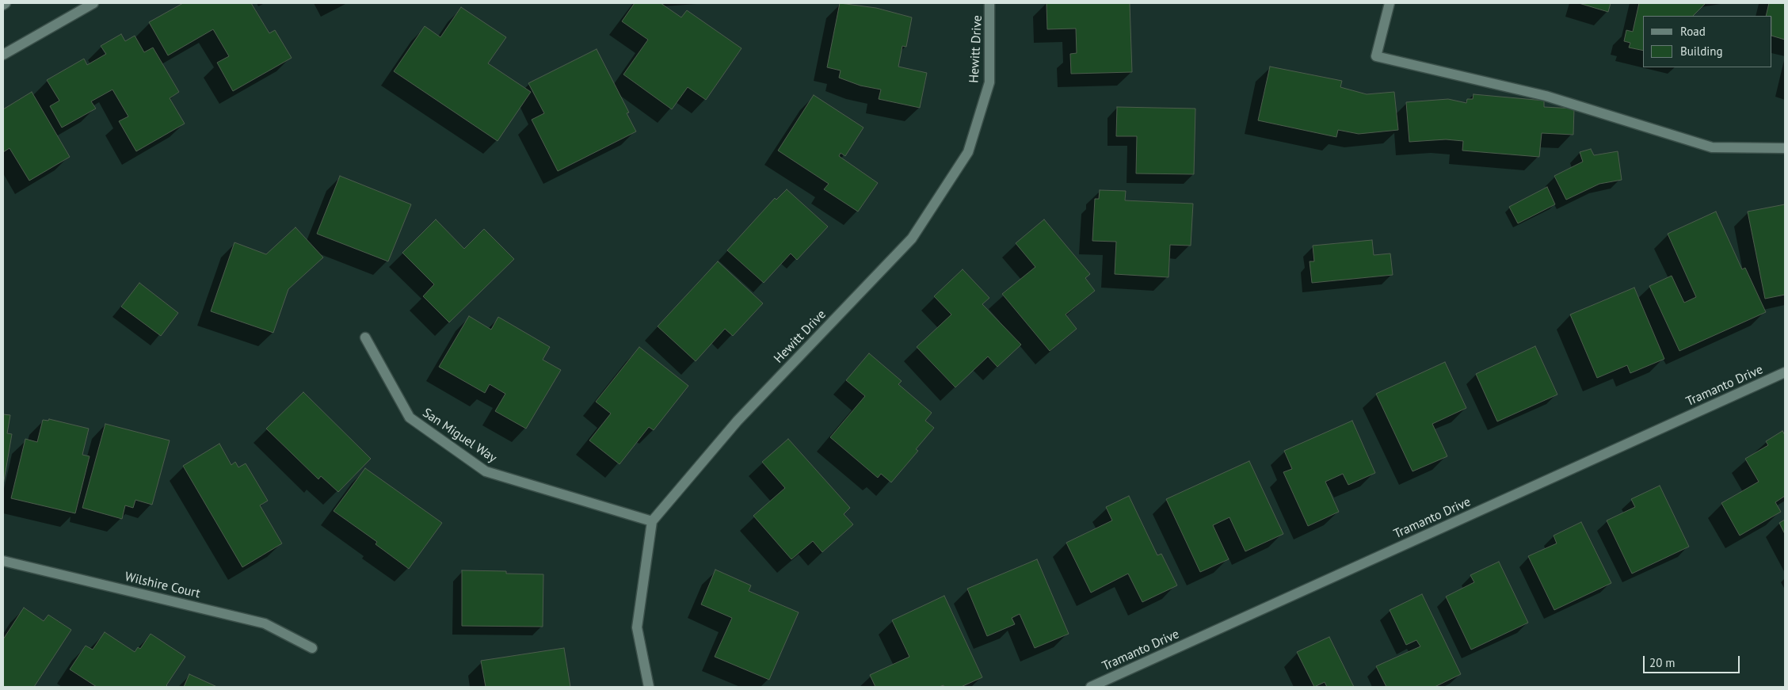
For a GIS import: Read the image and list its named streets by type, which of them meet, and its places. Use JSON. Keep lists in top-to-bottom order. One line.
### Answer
{"streets":{"street":["Hewitt Drive","Tramanto Drive","San Miguel Way","Wilshire Court"]},"crossings":[["Hewitt Drive","San Miguel Way"]],"legend":["Road","Building"],"scale_bar":"20 m"}
